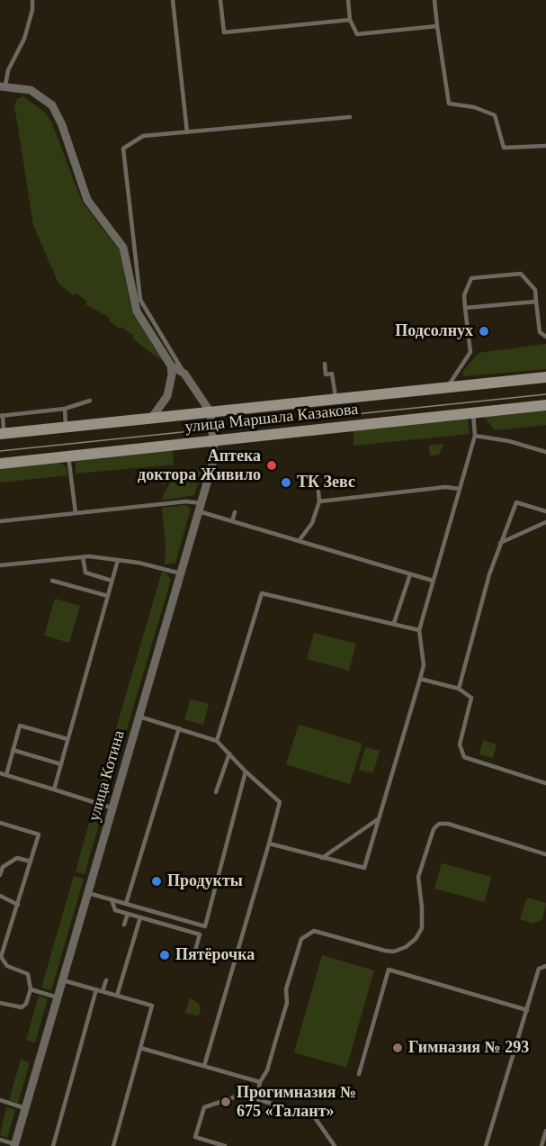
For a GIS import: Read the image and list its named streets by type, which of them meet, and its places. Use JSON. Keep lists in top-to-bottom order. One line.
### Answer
{"streets":{"main road":["улица Маршала Казакова"],"street":["улица Котина"]},"crossings":[["улица Маршала Казакова","улица Котина"]],"places":["Подсолнух","Аптека доктора Живило","ТК Зевс","Продукты","Пятёрочка","Гимназия № 293","Прогимназия № 675 «Талант»"]}
